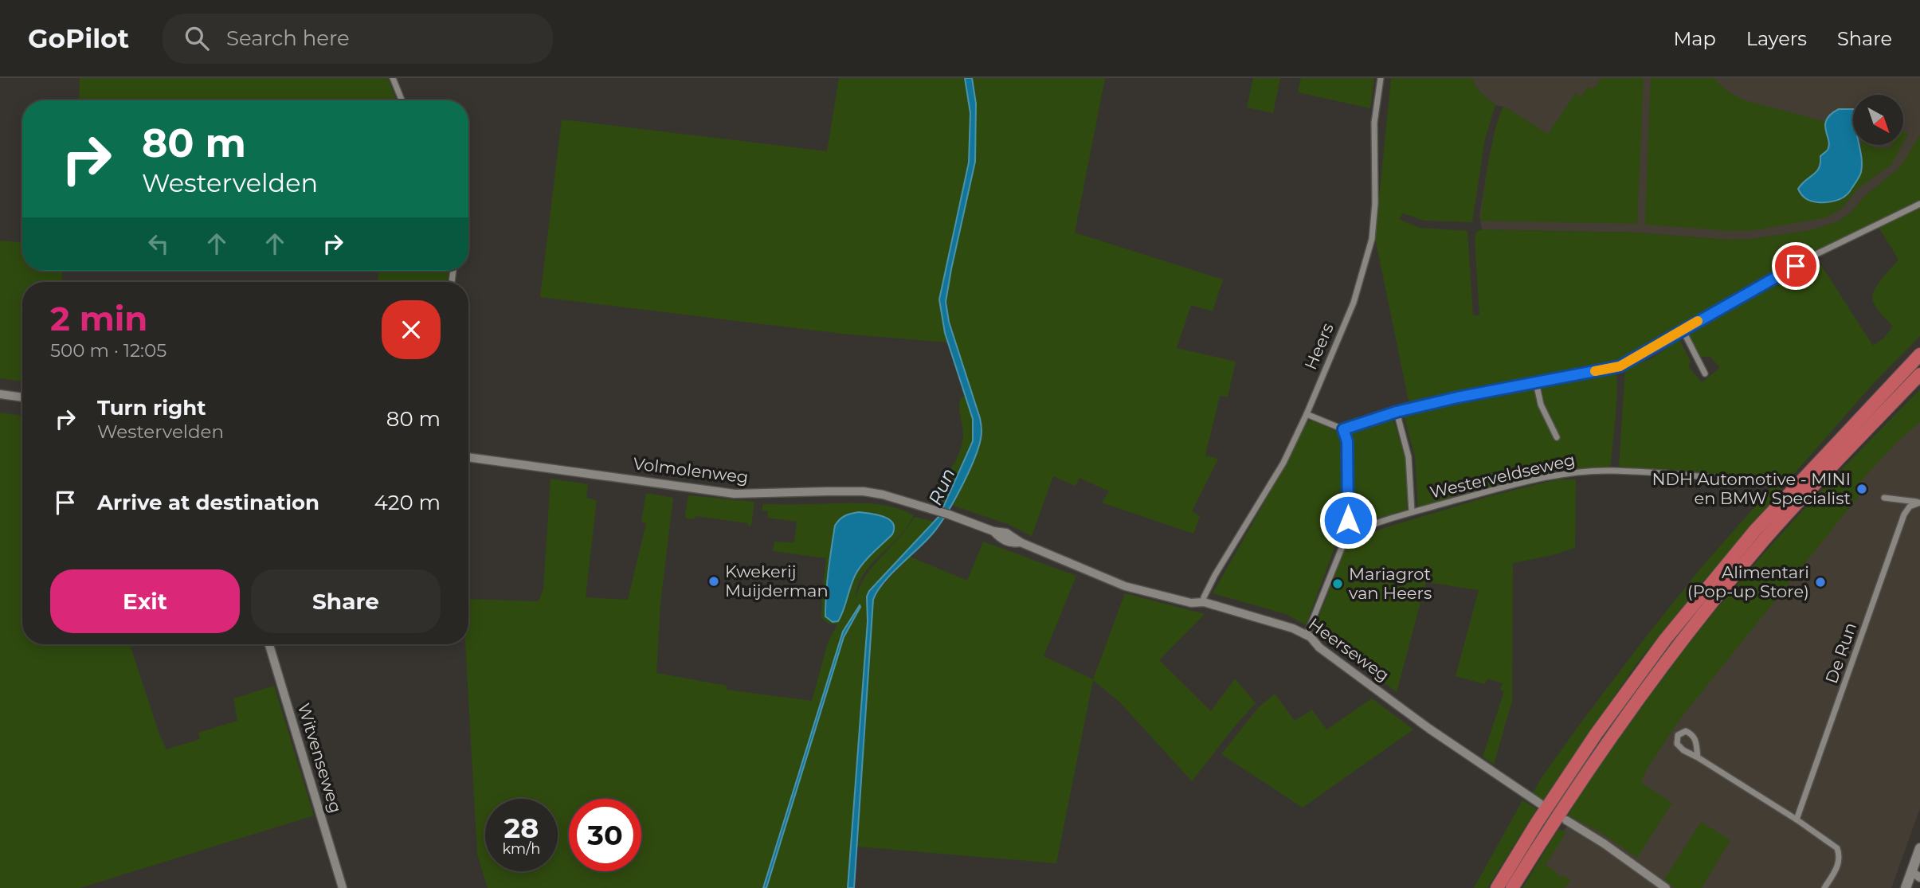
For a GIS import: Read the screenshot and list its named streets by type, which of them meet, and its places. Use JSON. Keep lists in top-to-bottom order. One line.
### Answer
{"streets":{"street":["Heers","Volmolenweg","Westerveldseweg","Heerseweg","De Run","Witvenseweg"]},"crossings":[["Heers","Heerseweg"],["Volmolenweg","Heerseweg"]],"water":["Run"],"places":["NDH Automotive - MINI en BMW Specialist","Kwekerij Muijderman","Alimentari (Pop-up Store)","Mariagrot van Heers"],"north":"bottom right","page":{"header":"GoPilot","search":"Search here","nav":["Map","Layers","Share"],"turn":["80 m","Westervelden"],"heading":["2 min","500 m · 12:05"],"list":[{"name":"Turn right","note":"Westervelden","value":"80 m"},{"name":"Arrive at destination","value":"420 m"}],"buttons":["Exit","Share"],"speed":"28 km/h","limit":"30"}}
